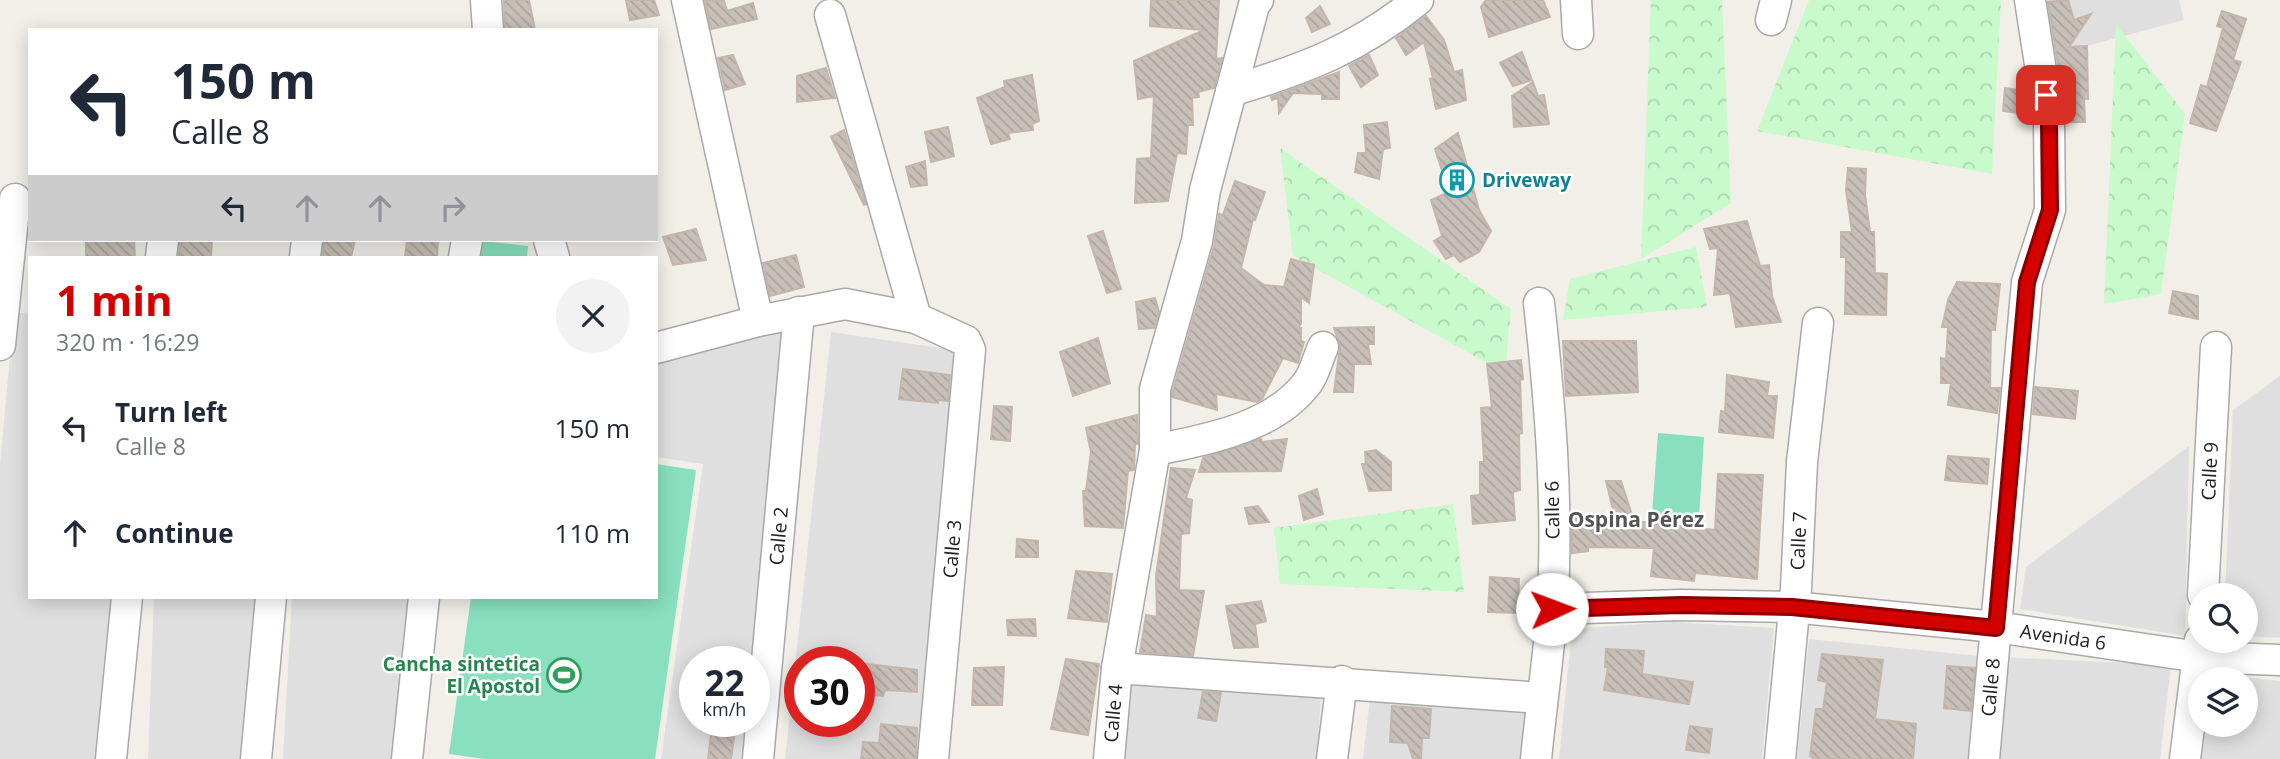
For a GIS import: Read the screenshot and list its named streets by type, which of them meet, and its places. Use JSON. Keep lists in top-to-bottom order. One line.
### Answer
{"streets":{"street":["Calle 9","Calle 6","Calle 2","Calle 7","Calle 3","Avenida 6","Calle 8","Calle 4"]},"crossings":[["Calle 6","Avenida 6"],["Calle 7","Avenida 6"],["Avenida 6","Calle 8"]],"districts":["Ospina Pérez"],"places":{"building":["Driveway"],"sports":["Cancha sintetica El Apostol"]},"page":{"turn":["150 m","Calle 8"],"heading":["1 min","320 m · 16:29"],"list":[{"name":"Turn left","note":"Calle 8","value":"150 m"},{"name":"Continue","value":"110 m"}],"speed":"22 km/h","limit":"30"}}
